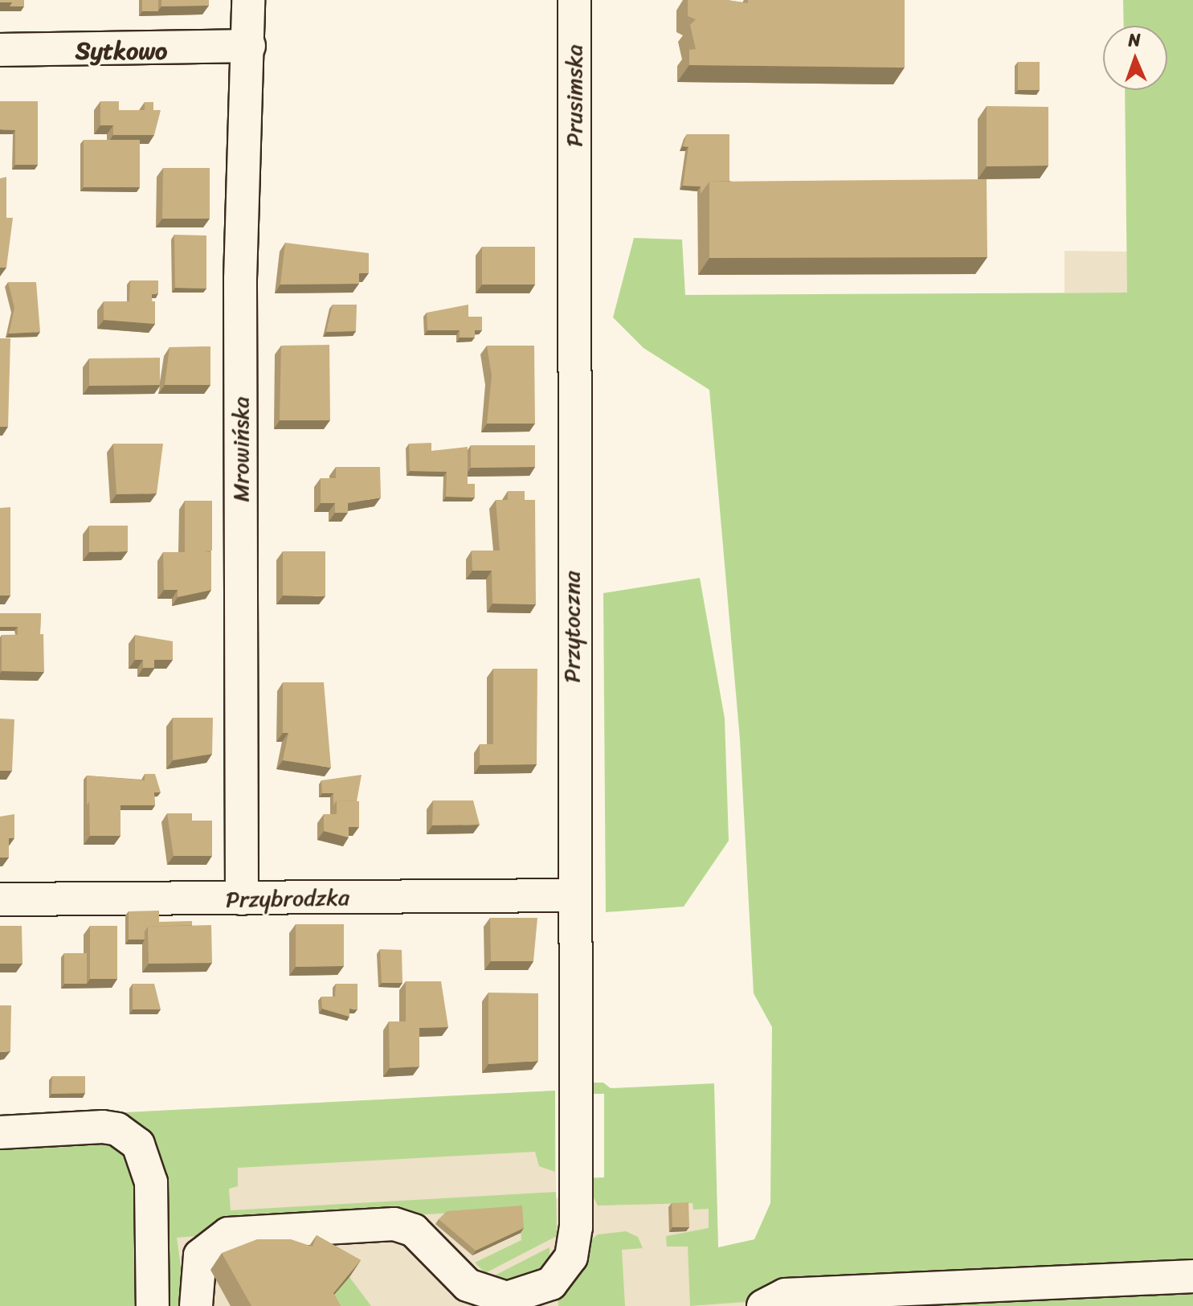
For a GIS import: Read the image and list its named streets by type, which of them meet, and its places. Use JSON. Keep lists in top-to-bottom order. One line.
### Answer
{"streets":{"street":["Prusimska","Mrowińska","Przytoczna","Przybrodzka"]},"crossings":[["Prusimska","Przytoczna"],["Mrowińska","Przybrodzka"],["Przytoczna","Przybrodzka"]],"districts":["Sytkowo"],"north":"top"}
